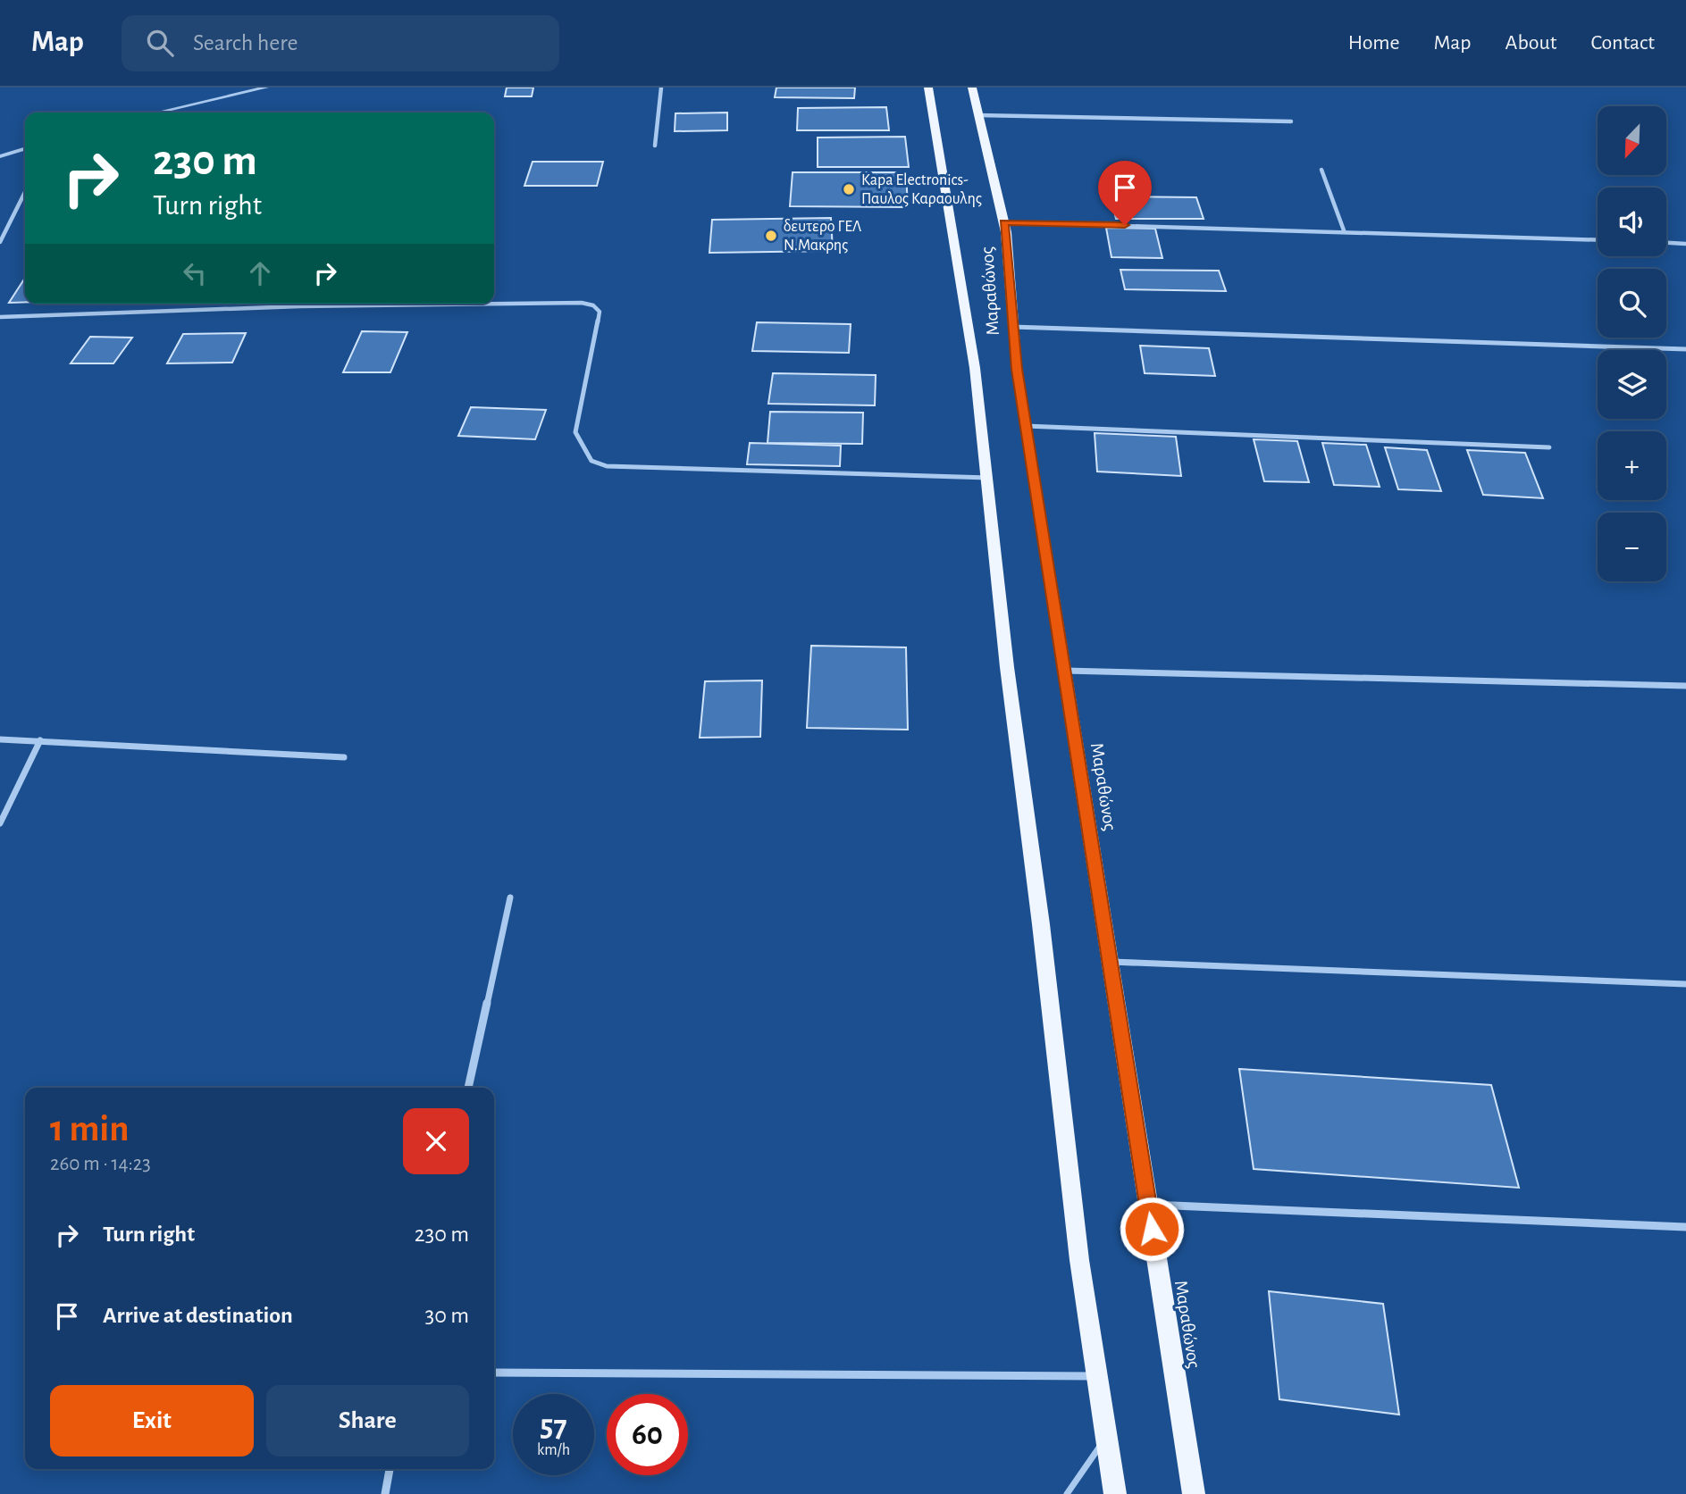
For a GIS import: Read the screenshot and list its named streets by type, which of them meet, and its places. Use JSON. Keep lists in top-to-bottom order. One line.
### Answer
{"streets":{"main road":["Μαραθώνος"]},"places":["Kapa Electronics- Παυλος Καραουλης","δευτερο ΓΕΛ Ν.Μακρης"],"north":"bottom left","page":{"header":"Map","search":"Search here","nav":["Home","Map","About","Contact"],"map_buttons":["+","−"],"turn":["230 m","Turn right"],"heading":["1 min","260 m · 14:23"],"list":[{"name":"Turn right","value":"230 m"},{"name":"Arrive at destination","value":"30 m"}],"buttons":["Exit","Share"],"speed":"57 km/h","limit":"60"}}
